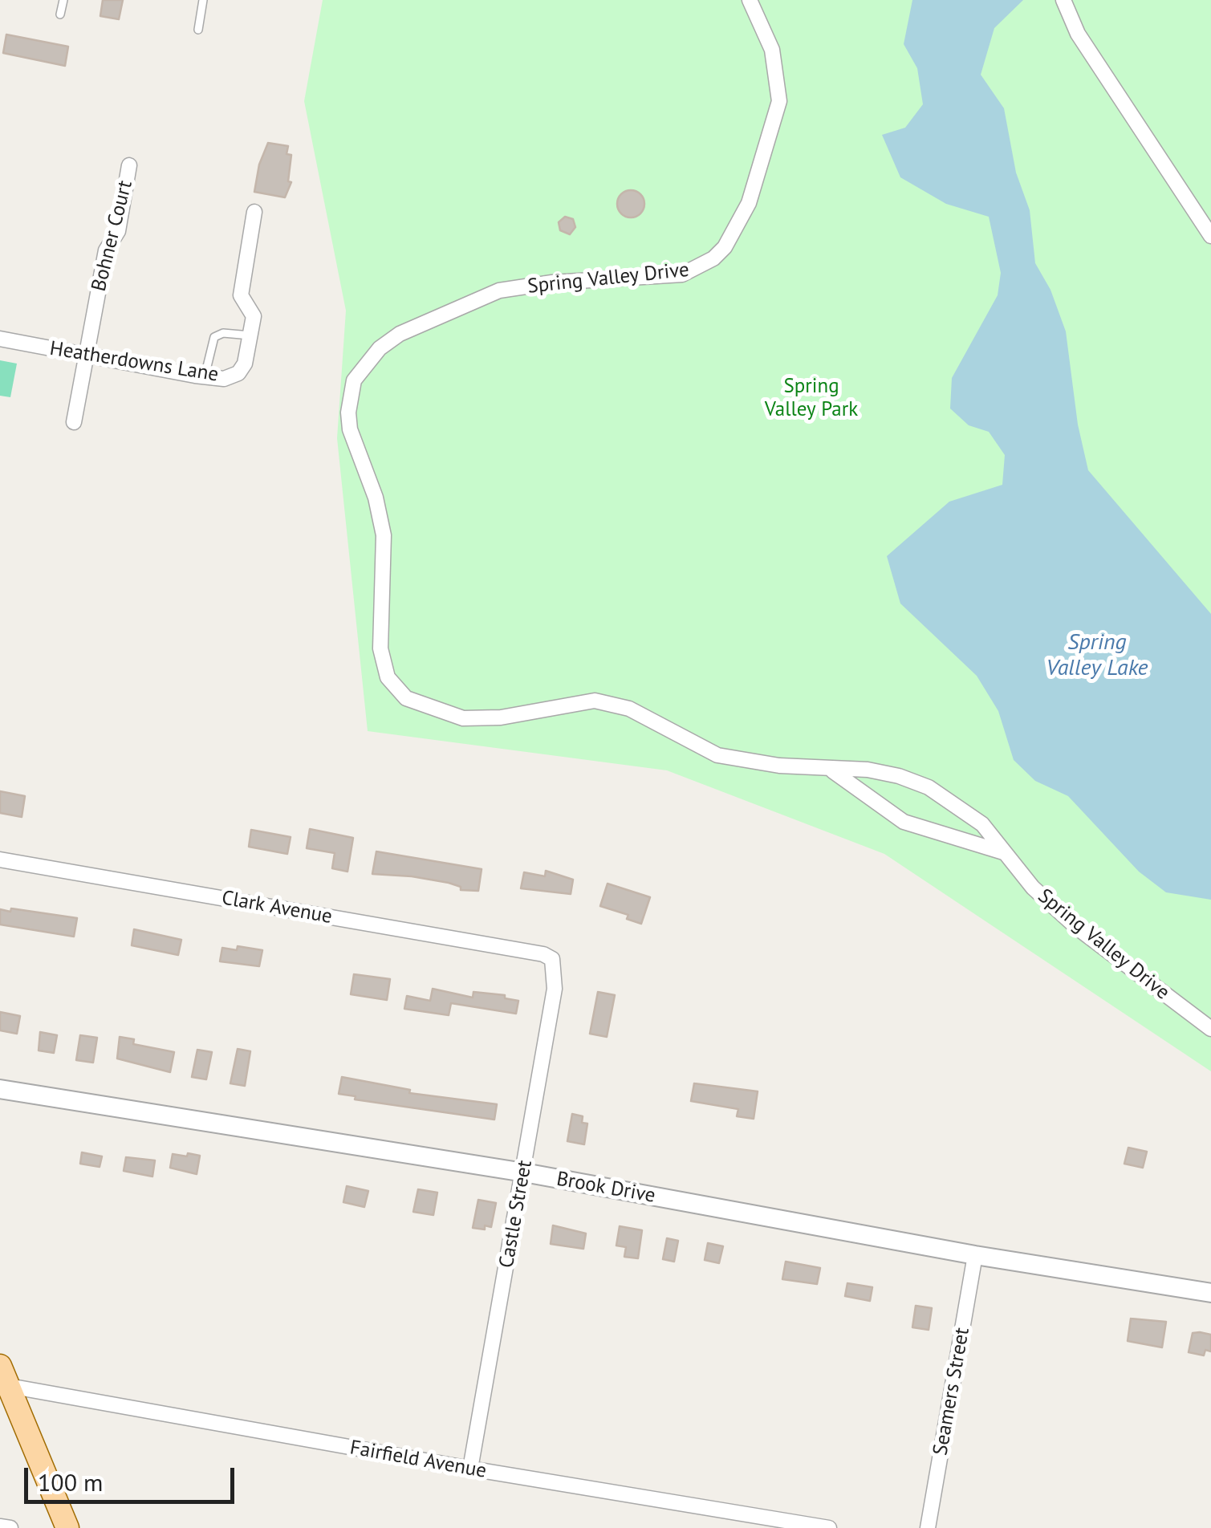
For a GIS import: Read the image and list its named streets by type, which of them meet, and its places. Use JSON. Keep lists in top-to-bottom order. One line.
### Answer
{"streets":{"street":["Bohner Court","Spring Valley Drive","Heatherdowns Lane","Clark Avenue","Brook Drive","Castle Street","Seamers Street","Fairfield Avenue"]},"crossings":[["Bohner Court","Heatherdowns Lane"],["Clark Avenue","Castle Street"],["Brook Drive","Castle Street"],["Brook Drive","Seamers Street"],["Castle Street","Fairfield Avenue"]],"water":["Spring Valley Lake"],"parks":["Spring Valley Park"],"scale_bar":"100 m"}
